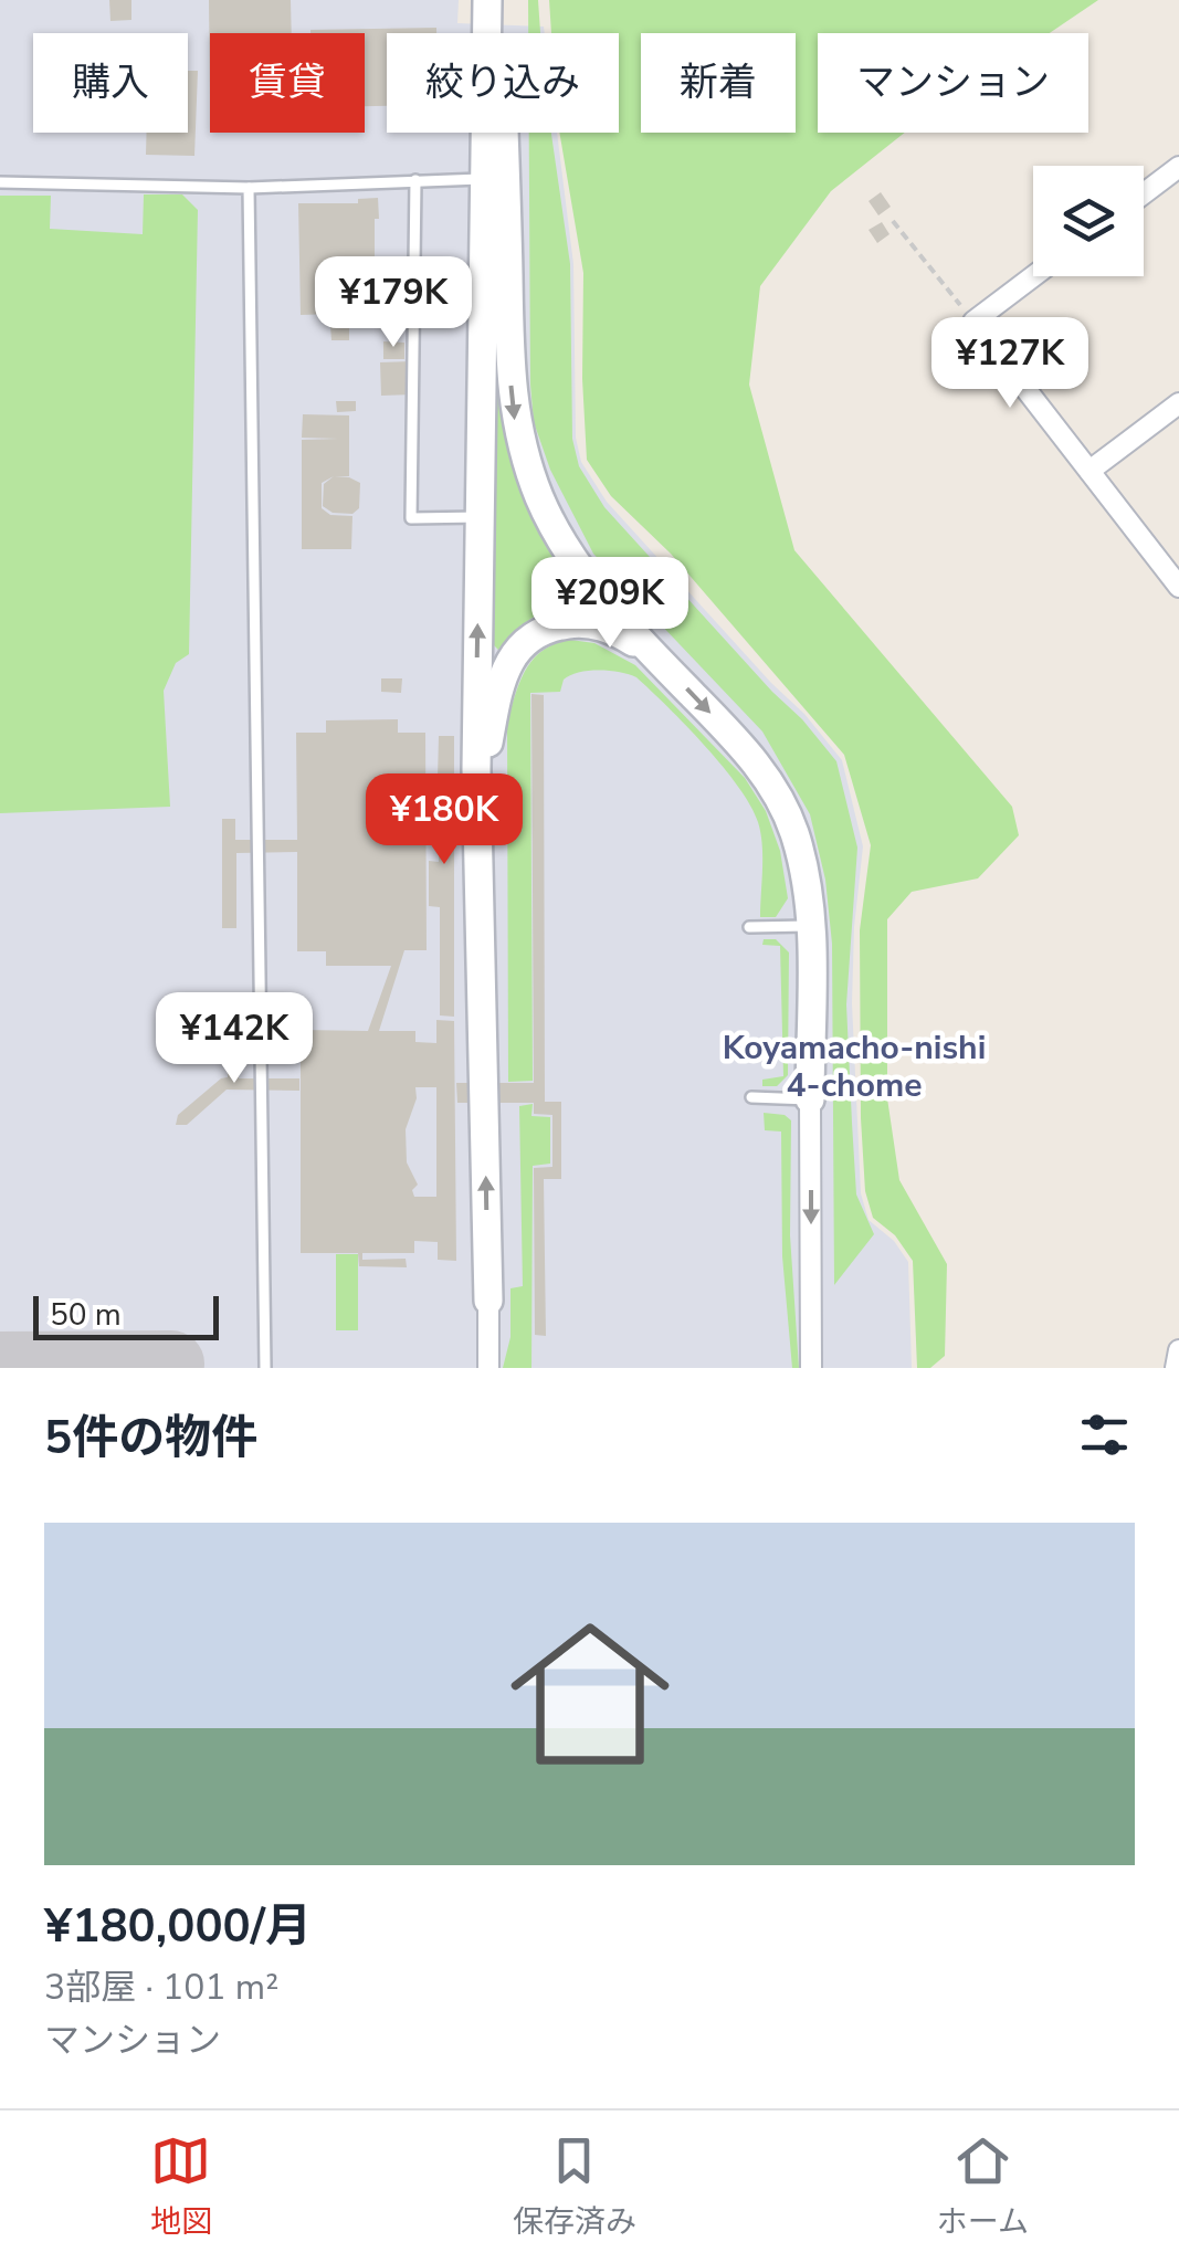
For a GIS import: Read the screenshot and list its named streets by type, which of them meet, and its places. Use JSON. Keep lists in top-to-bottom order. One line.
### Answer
{"districts":["Koyamacho-nishi 4-chome"],"scale_bar":"50 m","page":{"chip":["購入","賃貸","絞り込み","新着","マンション"],"price":["¥179K","¥127K","¥209K","¥180K","¥142K"],"scale":"50 m","heading":"5件の物件","list":[{"name":"¥180,000/月","note":"3部屋 · 101 m² · マンション"}],"tabs":["地図","保存済み","ホーム"]}}
